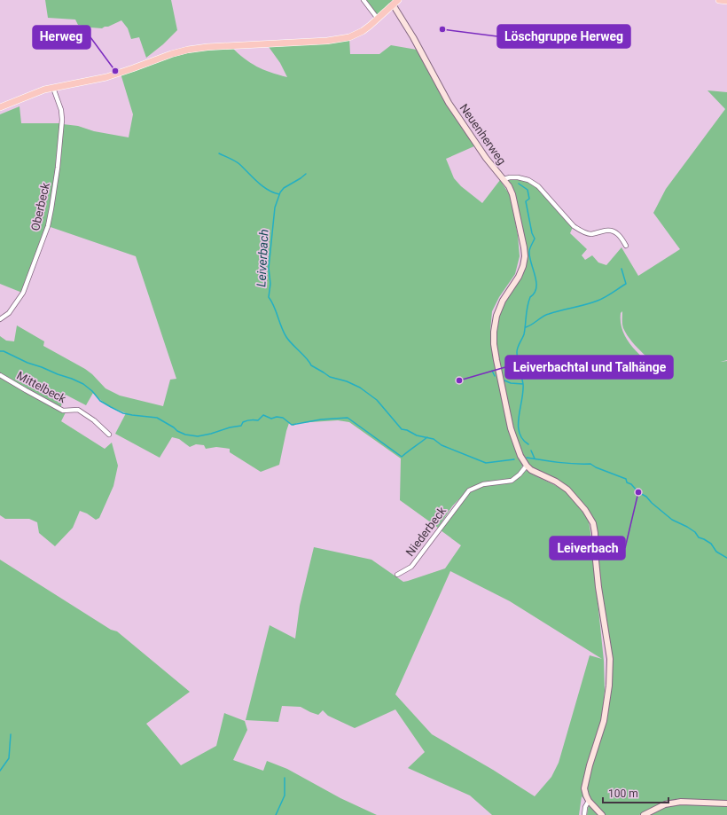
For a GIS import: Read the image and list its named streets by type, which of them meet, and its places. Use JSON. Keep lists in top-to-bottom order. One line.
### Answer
{"streets":{"street":["Neuenherweg","Oberbeck","Mittelbeck","Niederbeck"]},"water":["Leiverbach"],"places":["Löschgruppe Herweg","Herweg","Leiverbachtal und Talhänge","Leiverbach"],"scale_bar":"100 m"}
